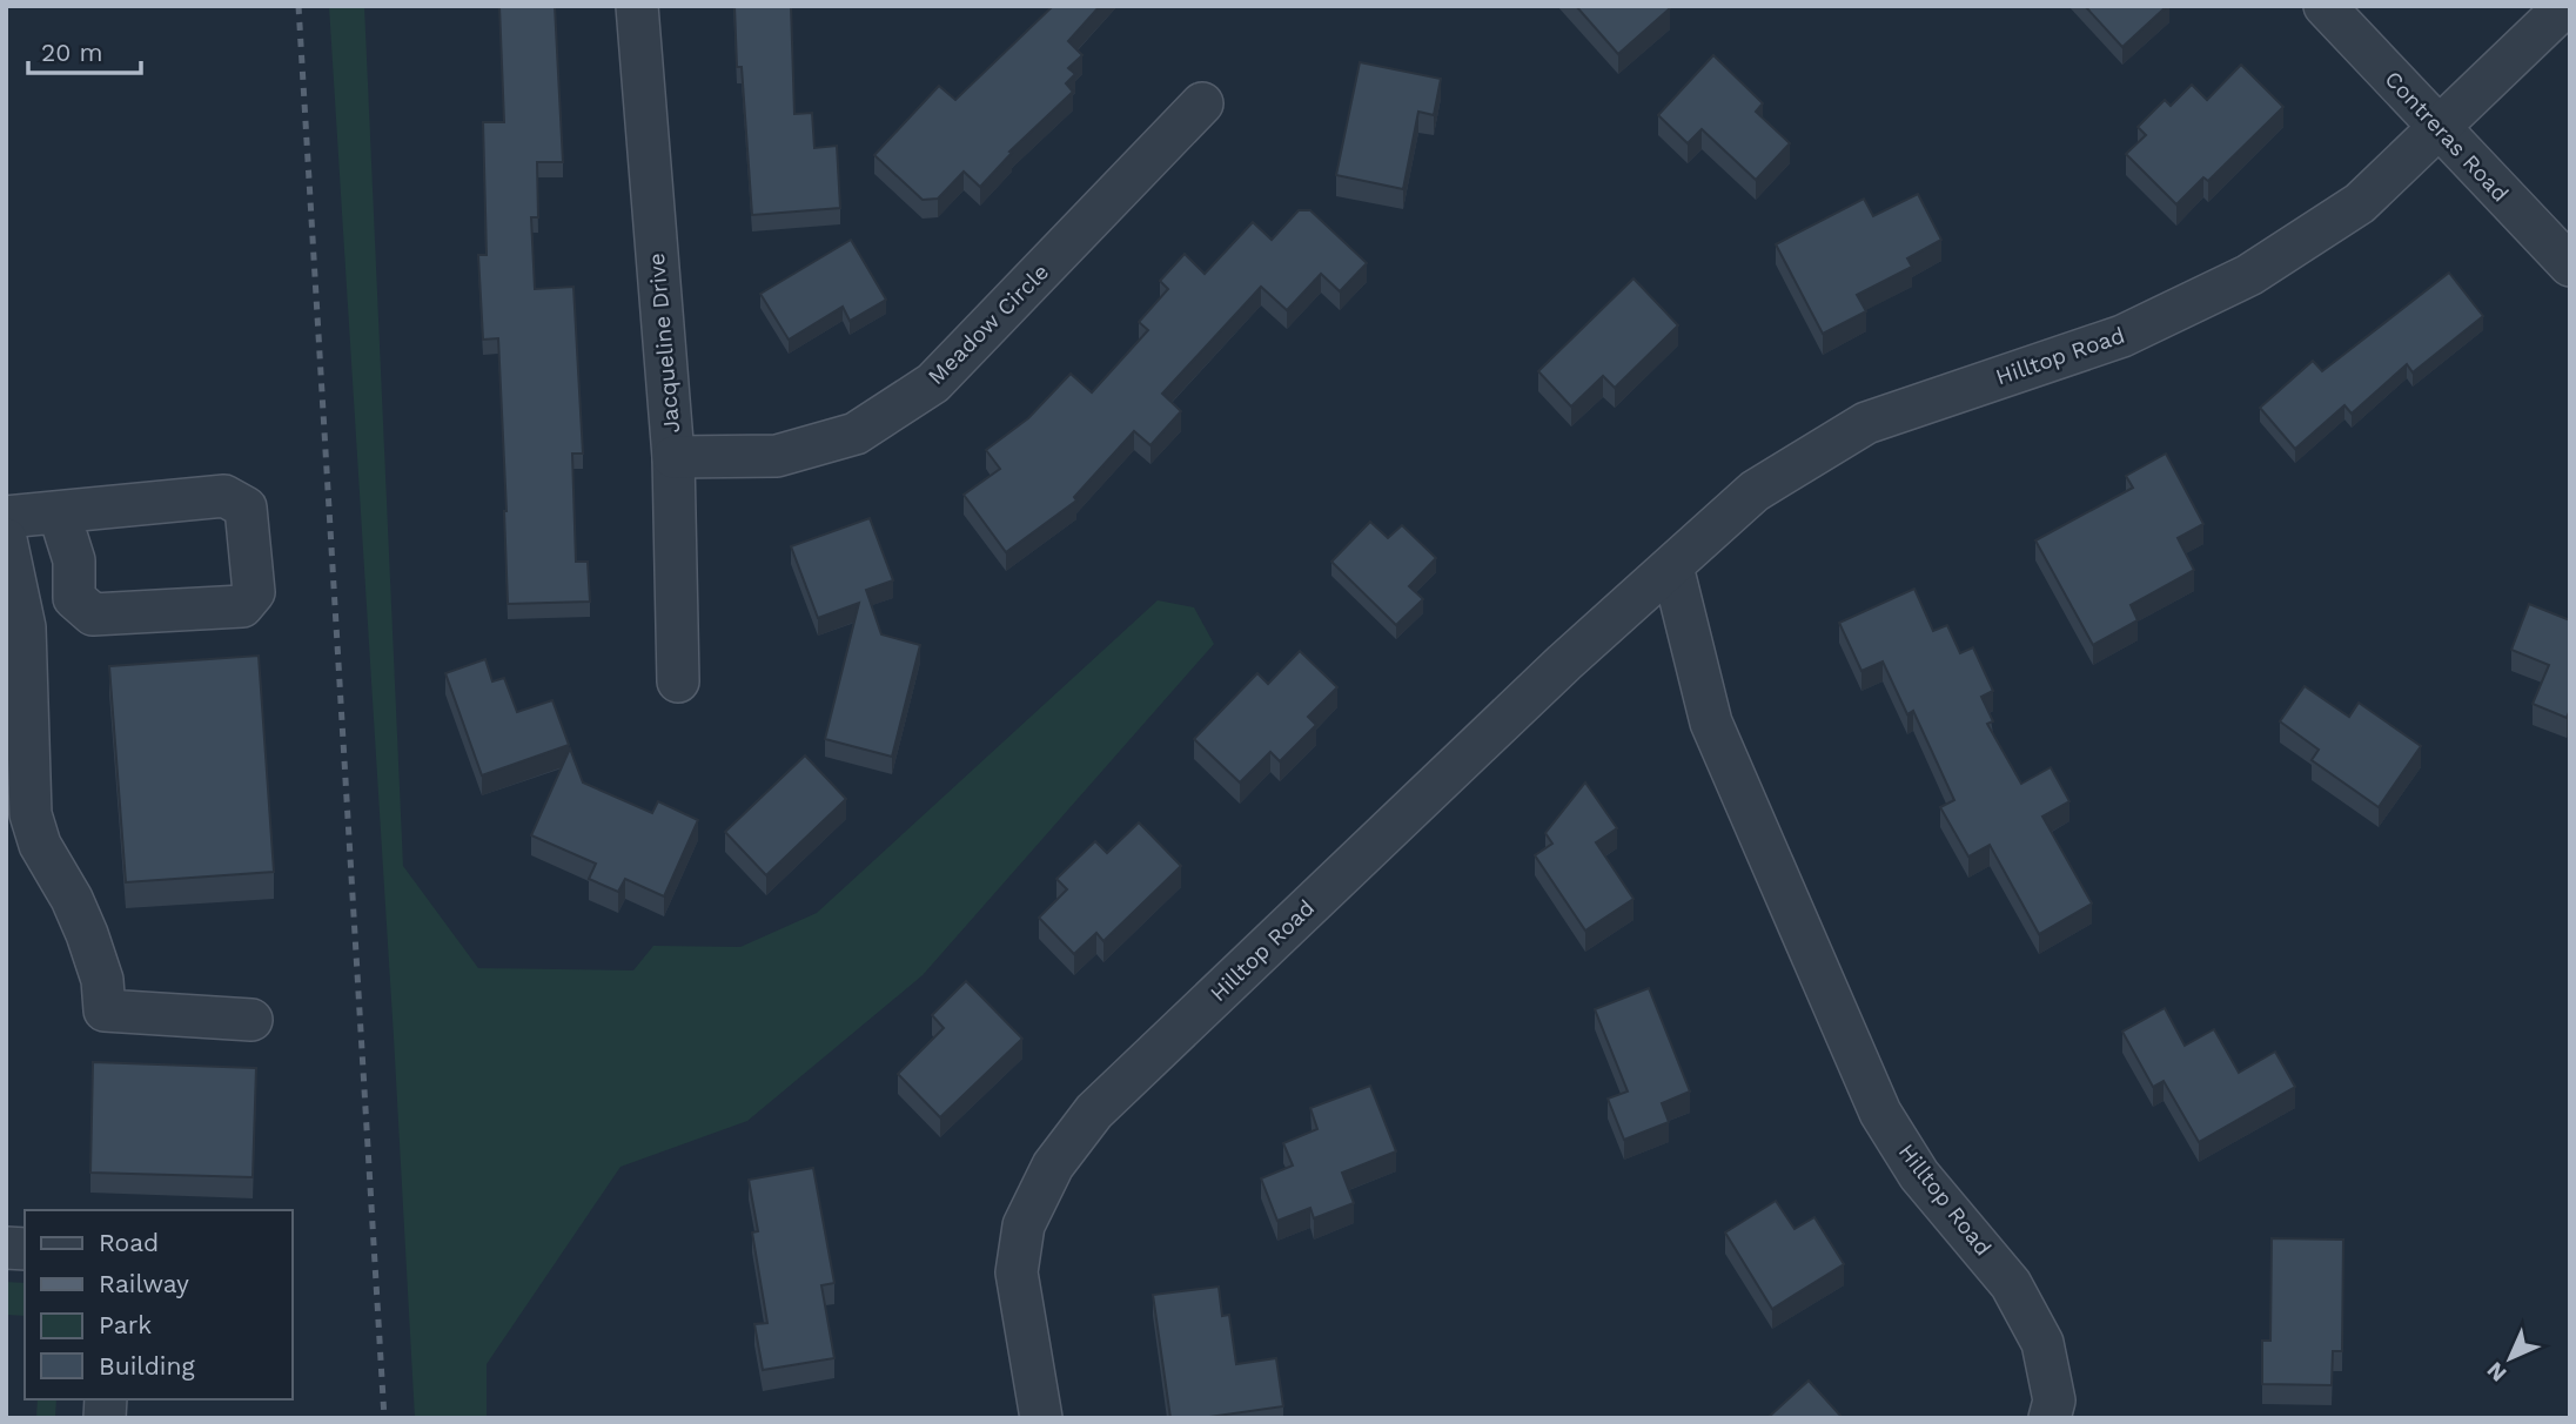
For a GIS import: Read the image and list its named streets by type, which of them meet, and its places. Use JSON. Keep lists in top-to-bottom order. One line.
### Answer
{"streets":{"street":["Contreras Road","Meadow Circle","Jacqueline Drive","Hilltop Road"]},"crossings":[["Contreras Road","Hilltop Road"],["Meadow Circle","Jacqueline Drive"]],"legend":["Road","Railway","Park","Building"],"scale_bar":"20 m","north":"bottom left"}
